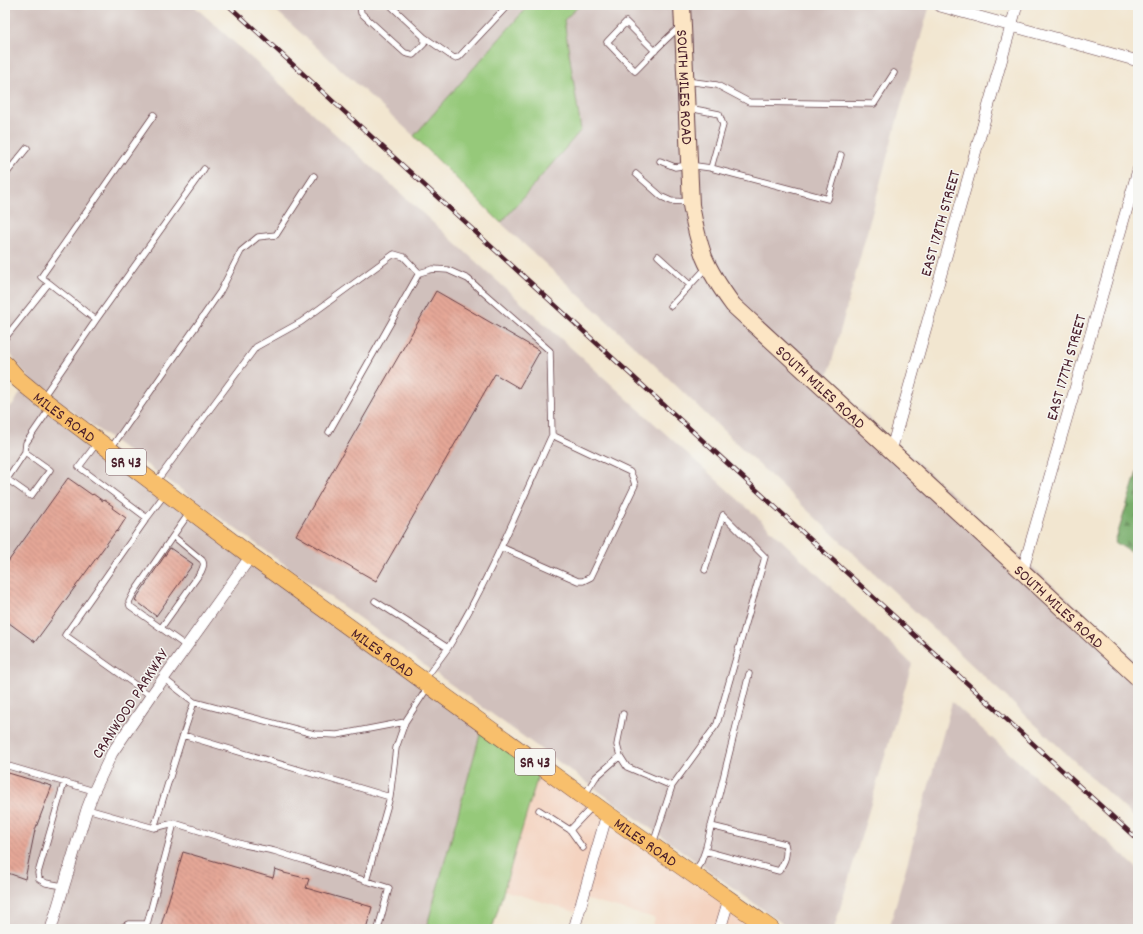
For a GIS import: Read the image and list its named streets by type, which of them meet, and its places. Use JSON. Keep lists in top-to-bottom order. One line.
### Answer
{"streets":{"main road":["MILES ROAD","SR 43"],"street":["SOUTH MILES ROAD","EAST 178TH STREET","EAST 177TH STREET","CRANWOOD PARKWAY"]},"crossings":[["SOUTH MILES ROAD","EAST 178TH STREET"],["SOUTH MILES ROAD","EAST 177TH STREET"],["MILES ROAD","CRANWOOD PARKWAY"]]}
